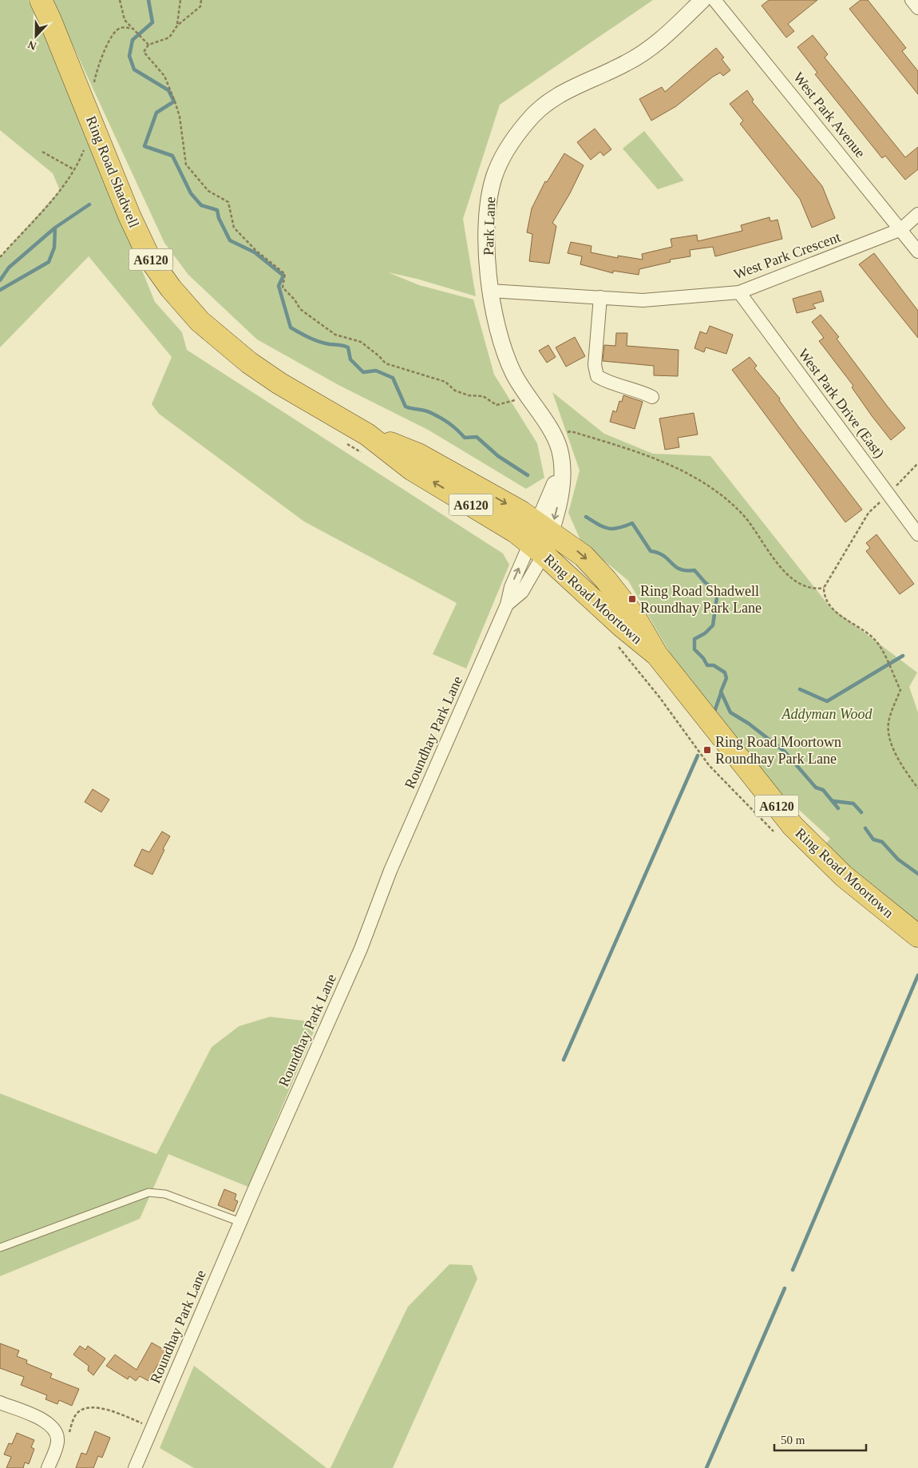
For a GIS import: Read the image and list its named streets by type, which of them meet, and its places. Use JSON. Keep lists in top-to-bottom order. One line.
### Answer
{"streets":{"highway":["Ring Road Shadwell","A6120","Ring Road Moortown"],"street":["West Park Avenue","Park Lane","West Park Crescent","West Park Drive (East)","Roundhay Park Lane"]},"crossings":[["West Park Avenue","West Park Crescent"],["Ring Road Shadwell","Park Lane"],["Ring Road Shadwell","Ring Road Moortown"],["Ring Road Shadwell","Roundhay Park Lane"],["Park Lane","West Park Crescent"],["Park Lane","Ring Road Moortown"],["Park Lane","Roundhay Park Lane"],["West Park Crescent","West Park Drive (East)"],["Ring Road Moortown","Roundhay Park Lane"]],"parks":["Addyman Wood"],"places":{"transit":["Ring Road Shadwell Roundhay Park Lane","Ring Road Moortown Roundhay Park Lane"]},"scale_bar":"50 m","north":"bottom"}
